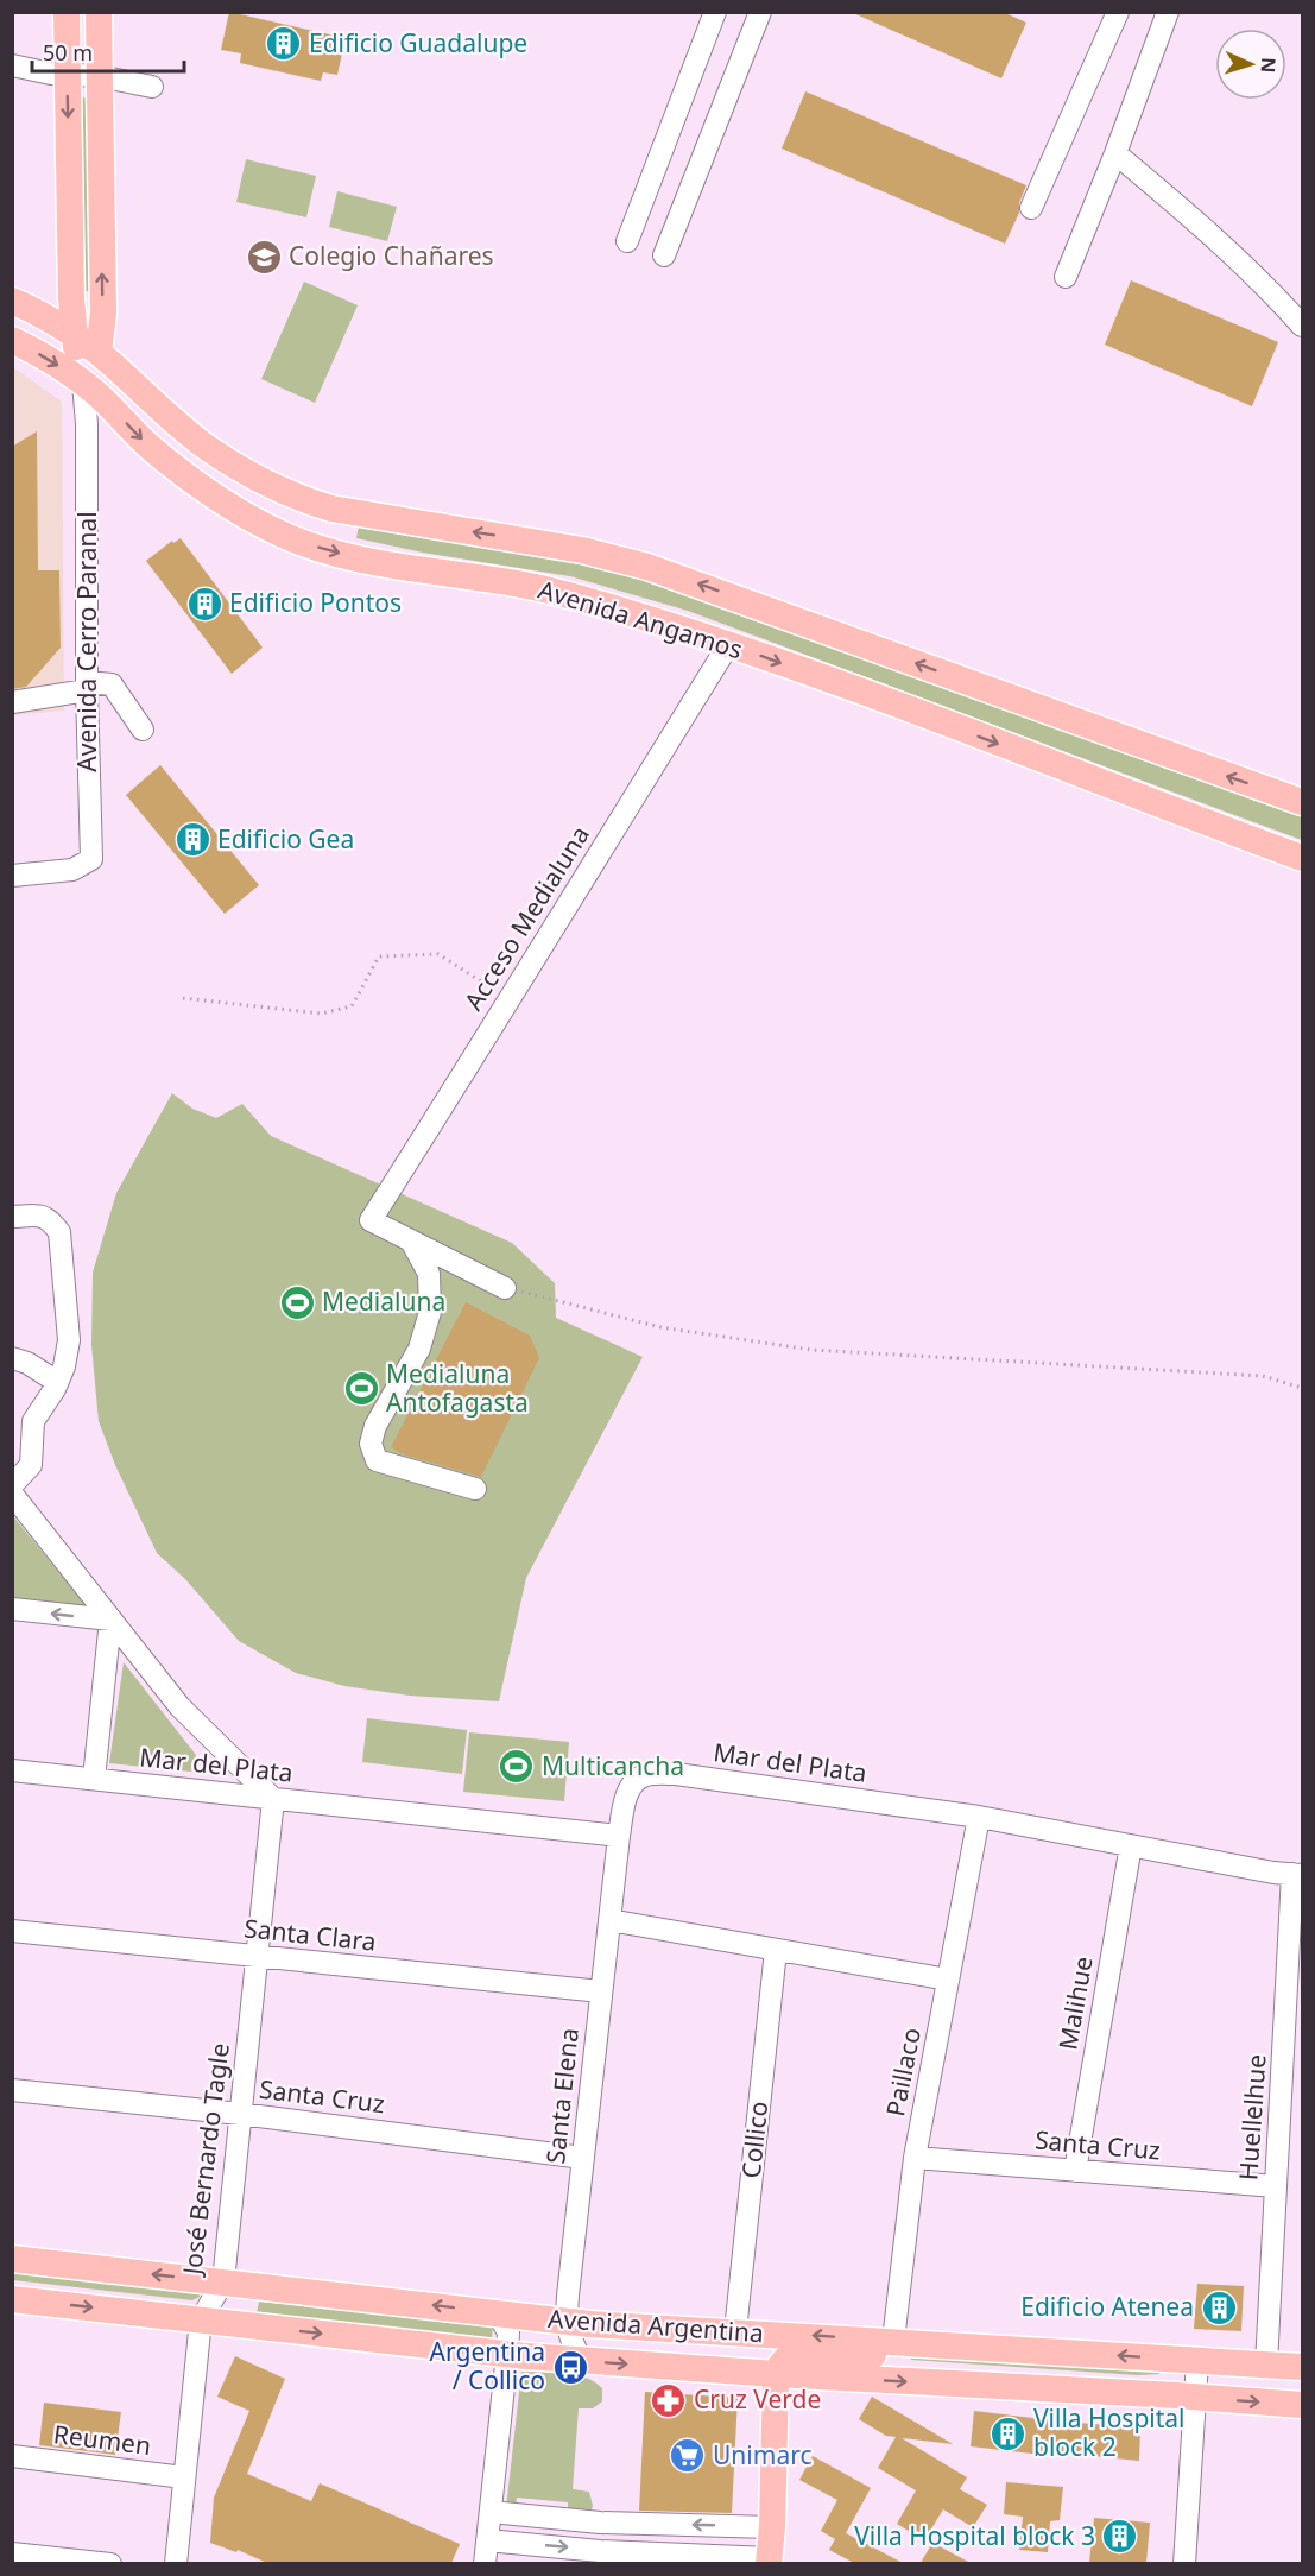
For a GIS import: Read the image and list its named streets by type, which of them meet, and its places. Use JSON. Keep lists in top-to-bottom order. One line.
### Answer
{"streets":{"main road":["Avenida Angamos","Avenida Cerro Paranal","Avenida Argentina"],"street":["Acceso Medialuna","Mar del Plata","Santa Clara","Malihue","Paillaco","Santa Elena","Santa Cruz","Huellelhue","Collico","José Bernardo Tagle","Reumen"]},"crossings":[["Avenida Angamos","Avenida Cerro Paranal"],["Avenida Angamos","Acceso Medialuna"],["Mar del Plata","Malihue"],["Mar del Plata","Paillaco"],["Mar del Plata","Santa Elena"],["Mar del Plata","Huellelhue"],["Mar del Plata","José Bernardo Tagle"],["Santa Clara","Santa Elena"],["Santa Clara","José Bernardo Tagle"],["Malihue","Santa Cruz"],["Paillaco","Santa Cruz"],["Paillaco","Avenida Argentina"],["Santa Elena","Santa Cruz"],["Santa Elena","Avenida Argentina"],["Santa Cruz","Huellelhue"],["Santa Cruz","José Bernardo Tagle"],["Huellelhue","Avenida Argentina"],["Collico","Avenida Argentina"],["José Bernardo Tagle","Avenida Argentina"],["José Bernardo Tagle","Reumen"]],"places":{"building":["Edificio Guadalupe","Edificio Pontos","Edificio Gea","Edificio Atenea","Villa Hospital block 2","Villa Hospital block 3"],"school or university":["Colegio Chañares"],"sports":["Medialuna","Medialuna Antofagasta","Multicancha"],"bus stop":["Argentina / Collico"],"pharmacy":["Cruz Verde"],"supermarket":["Unimarc"]},"scale_bar":"50 m","north":"right"}
